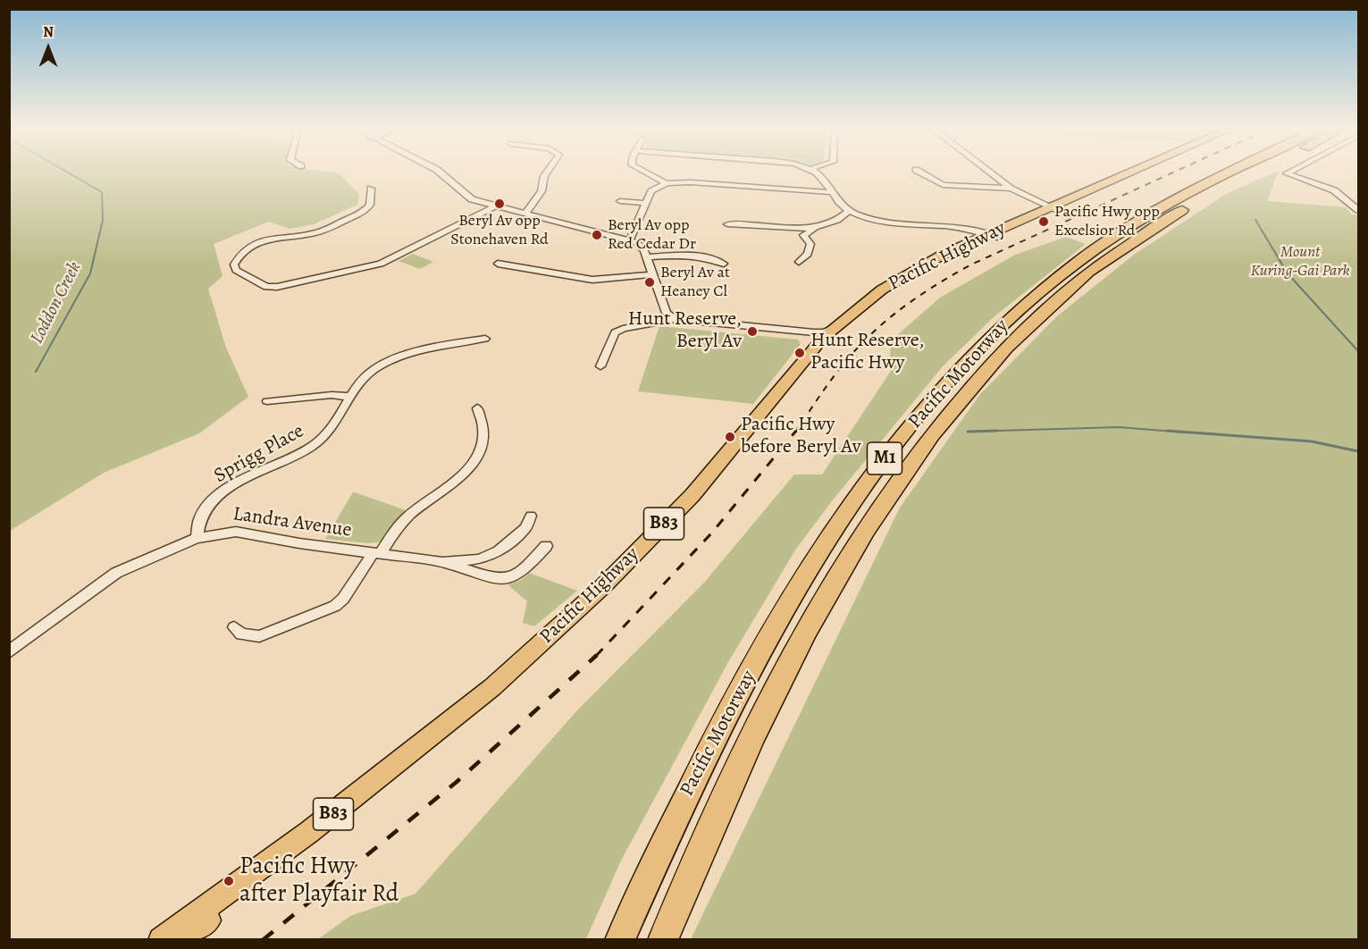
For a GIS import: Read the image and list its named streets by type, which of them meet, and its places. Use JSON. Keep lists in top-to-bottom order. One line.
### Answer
{"streets":{"highway":["Pacific Motorway","M1"],"main road":["Pacific Highway","B83"],"street":["Sprigg Place","Landra Avenue"]},"crossings":[["Sprigg Place","Landra Avenue"]],"water":["Loddon Creek"],"parks":["Mount Kuring-Gai Park"],"places":["Beryl Av opp Stonehaven Rd","Pacific Hwy opp Excelsior Rd","Beryl Av opp Red Cedar Dr","Beryl Av at Heaney Cl","Hunt Reserve, Beryl Av","Hunt Reserve, Pacific Hwy","Pacific Hwy before Beryl Av","Pacific Hwy after Playfair Rd"],"north":"top"}
